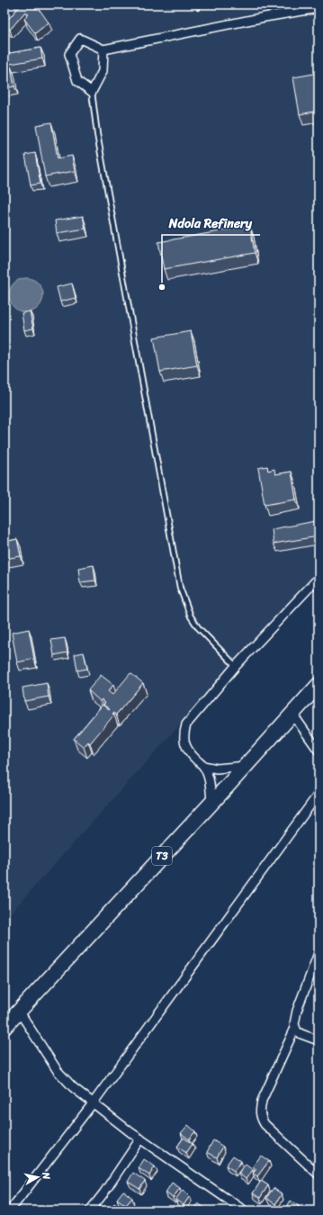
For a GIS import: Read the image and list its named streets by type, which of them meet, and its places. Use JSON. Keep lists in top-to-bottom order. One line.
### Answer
{"streets":{"highway":["T3"]},"places":["Ndola Refinery"],"north":"right"}
